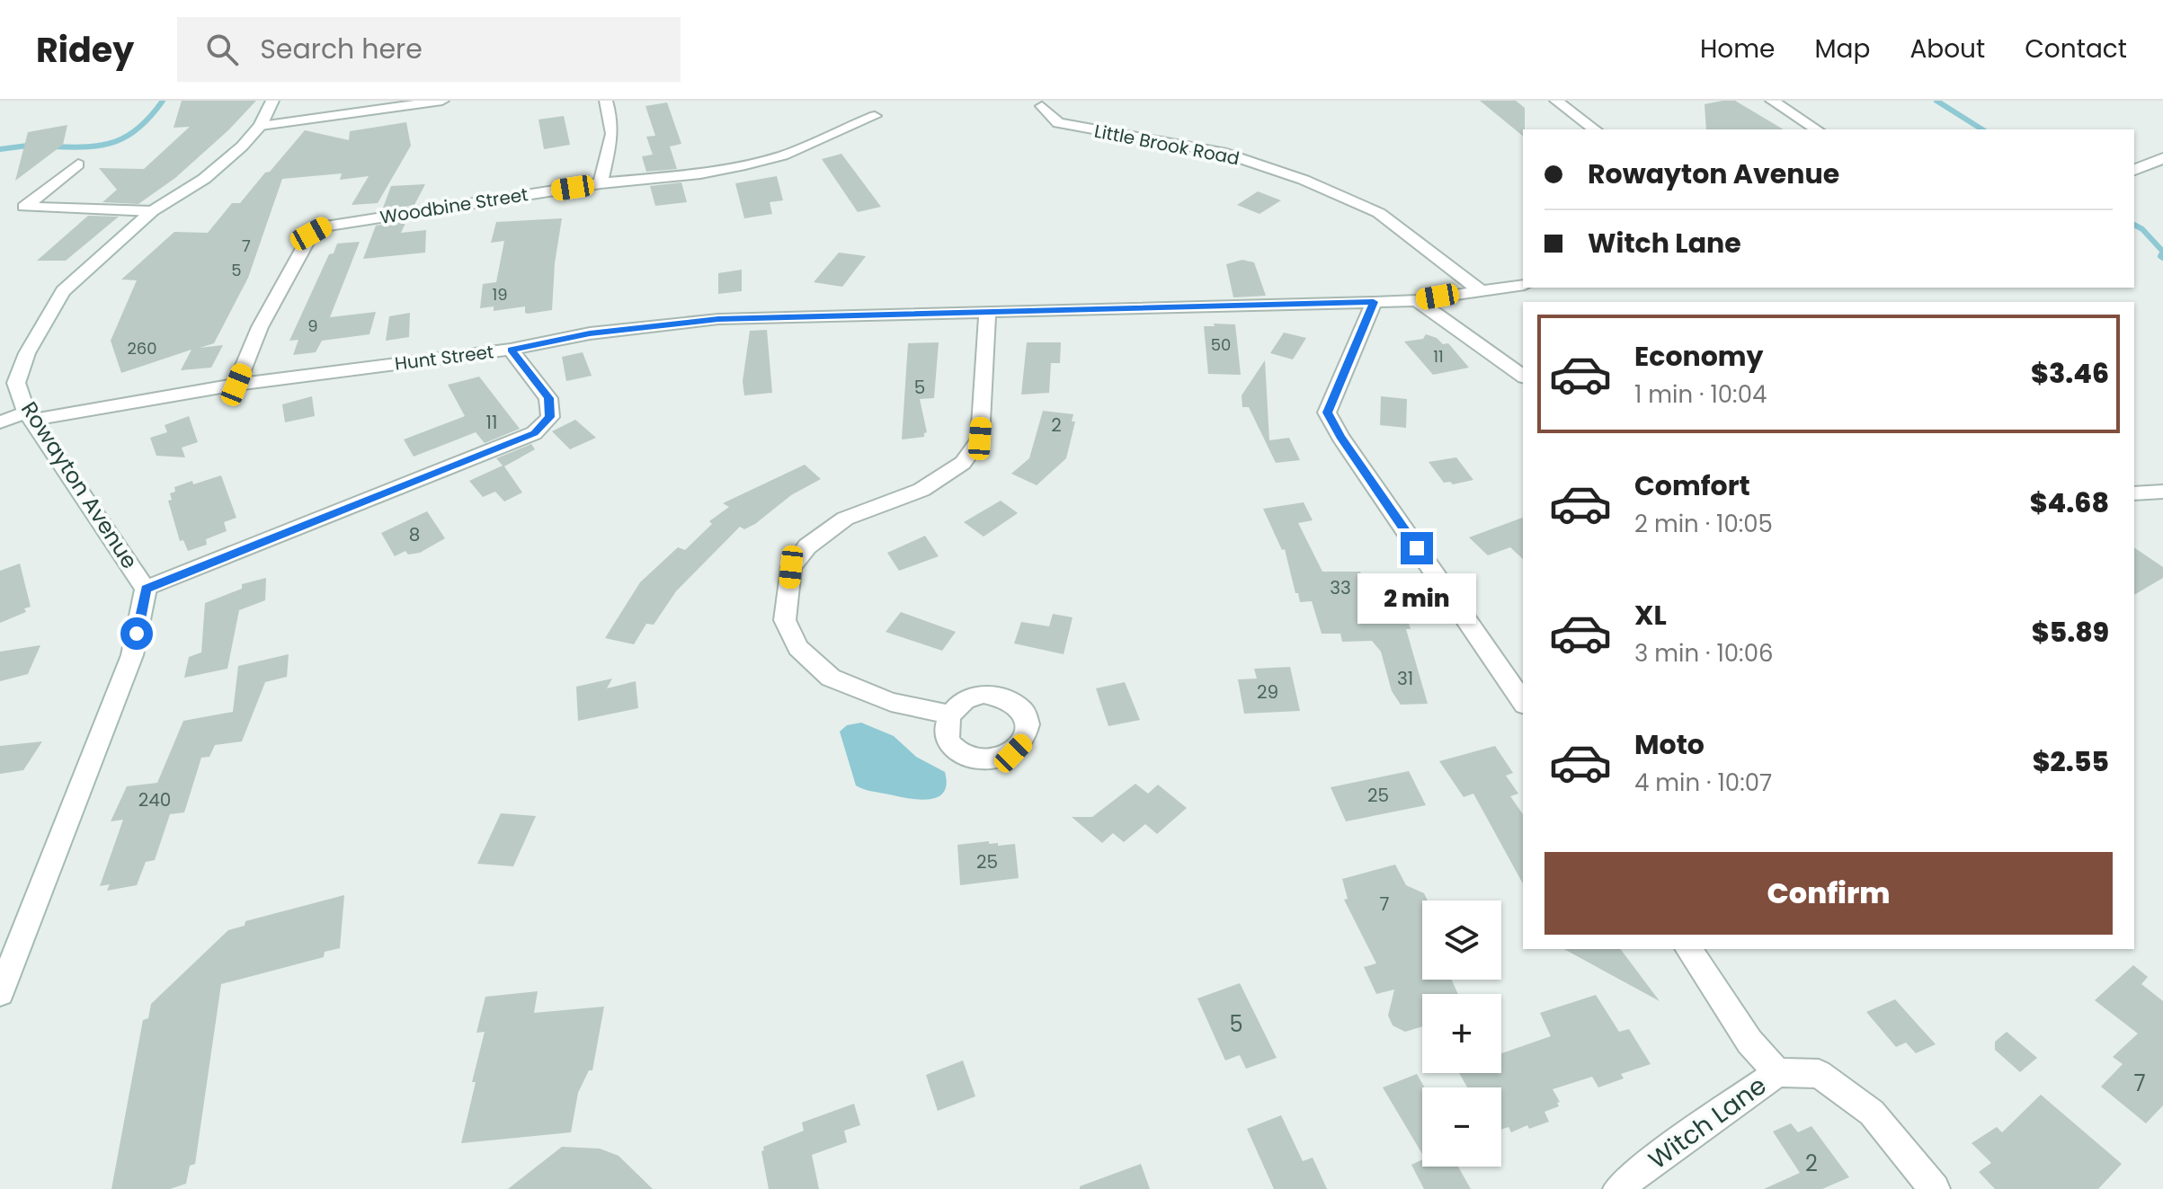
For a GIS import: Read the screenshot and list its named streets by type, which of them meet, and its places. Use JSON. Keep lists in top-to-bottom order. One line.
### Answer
{"streets":{"street":["Little Brook Road","Woodbine Street","Hunt Street","Rowayton Avenue","Witch Lane"]},"crossings":[["Woodbine Street","Hunt Street"],["Hunt Street","Rowayton Avenue"]],"house_numbers":["7","5","19","9","50","260","11","5","11","2","8","33","31","29","25","240","25","7","5","7","2"],"page":{"header":"Ridey","search":"Search here","nav":["Home","Map","About","Contact"],"banner":["Rowayton Avenue","Witch Lane"],"list":[{"name":"Economy","note":"1 min · 10:04","value":"$3.46"},{"name":"Comfort","note":"2 min · 10:05","value":"$4.68"},{"name":"XL","note":"3 min · 10:06","value":"$5.89"},{"name":"Moto","note":"4 min · 10:07","value":"$2.55"}],"bubble":"2 min","buttons":"Confirm","map_buttons":["+","−"]}}
